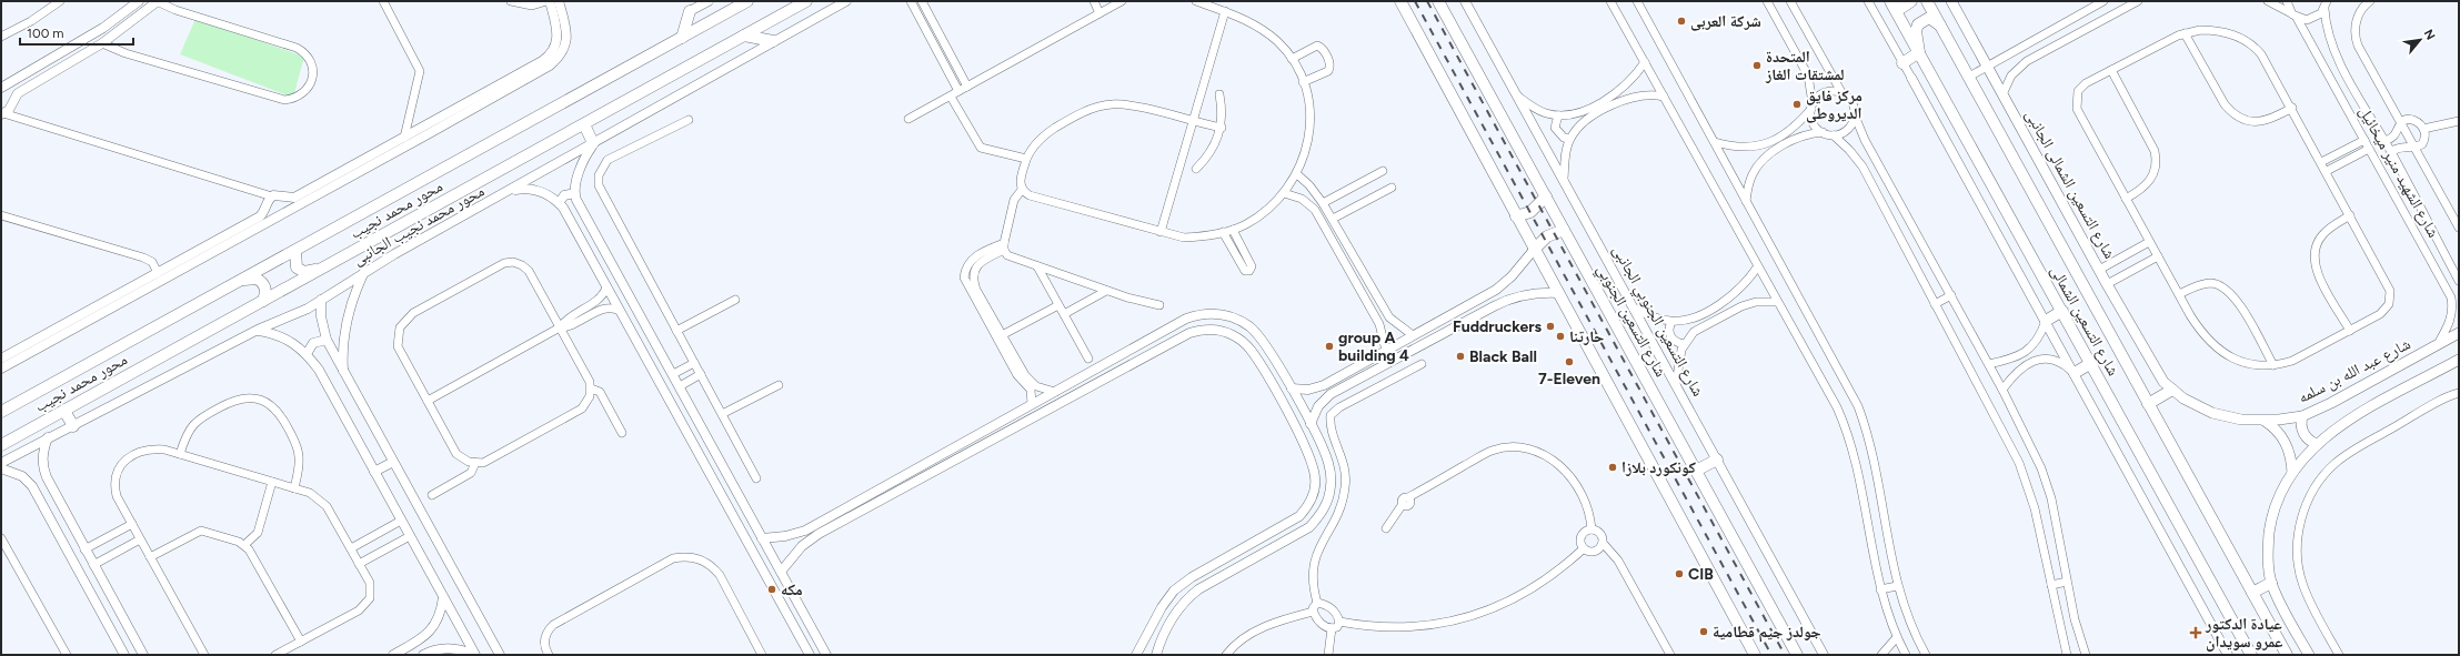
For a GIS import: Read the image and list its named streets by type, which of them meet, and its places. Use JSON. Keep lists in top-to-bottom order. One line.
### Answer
{"streets":{"main road":["شارع التسعين الشمالى الجانبى","محور محمد نجيب","شارع التسعين الجنوبي","شارع التسعين الشمالى","شارع عبد الله بن سلمه"],"street":["شارع الشهيد منير ميخائيل","محور محمد نجيب الجانبى","شارع التسعين الجنوبي الجانبى"]},"crossings":[["شارع الشهيد منير ميخائيل","شارع عبد الله بن سلمه"],["شارع التسعين الشمالى الجانبى","شارع عبد الله بن سلمه"]],"places":{"other":["شركة العربى","المتحدة لمشتقات الغاز","مركز فايق الديروطى","Fuddruckers","حارتنا","group A building 4","Black Ball","7-Eleven","كونكورد بلازا","CIB","مكه","جولدز جيم قطامية"],"health":["عيادة الدكتور عمرو سويدان"]},"scale_bar":"100 m","north":"top right"}
